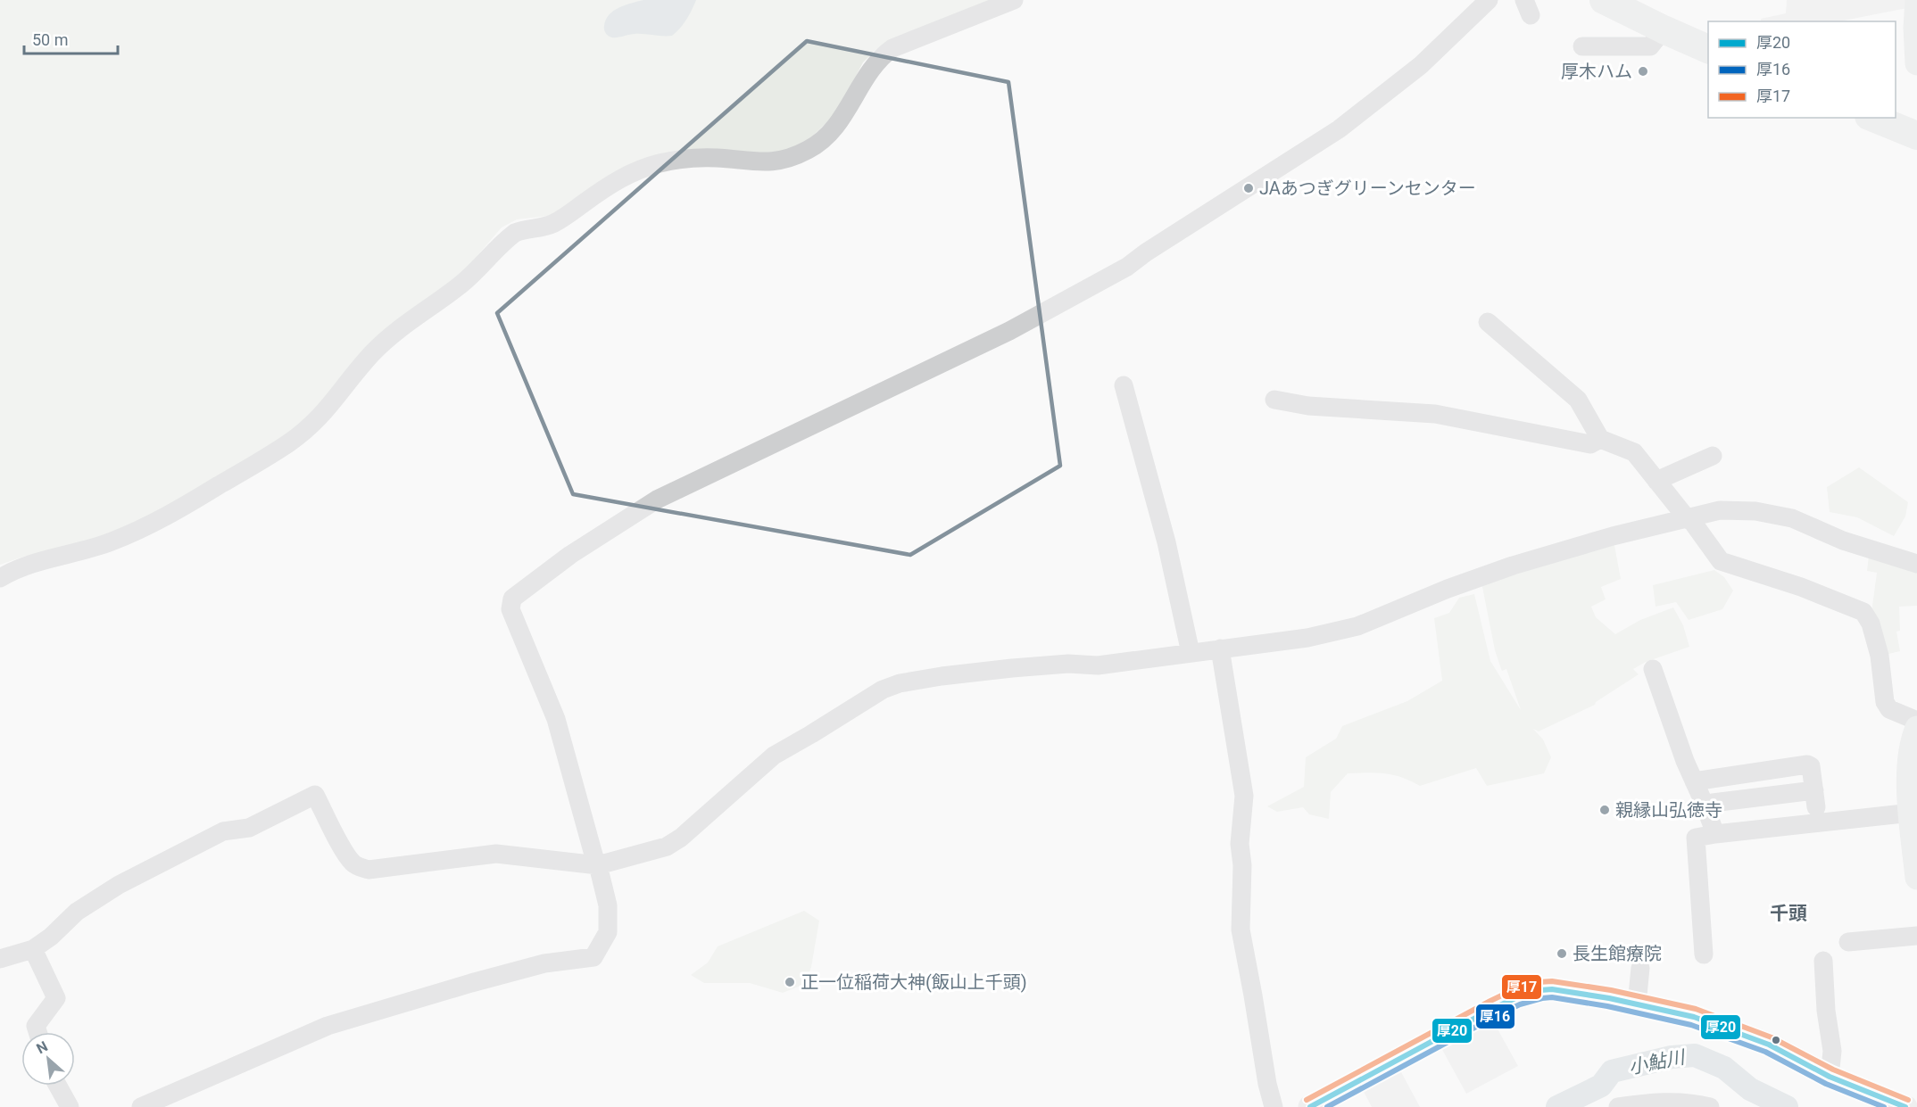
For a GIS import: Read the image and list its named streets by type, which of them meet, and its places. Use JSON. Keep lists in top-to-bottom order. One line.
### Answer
{"districts":["千頭"],"water":["小鮎川"],"places":["厚木ハム","JAあつぎグリーンセンター","親縁山弘徳寺","長生館療院","正一位稲荷大神(飯山上千頭)"],"lines":["transit line 厚17","transit line 厚20","transit line 厚16"],"legend":["厚20","厚16","厚17"],"scale_bar":"50 m","north":"top left"}
